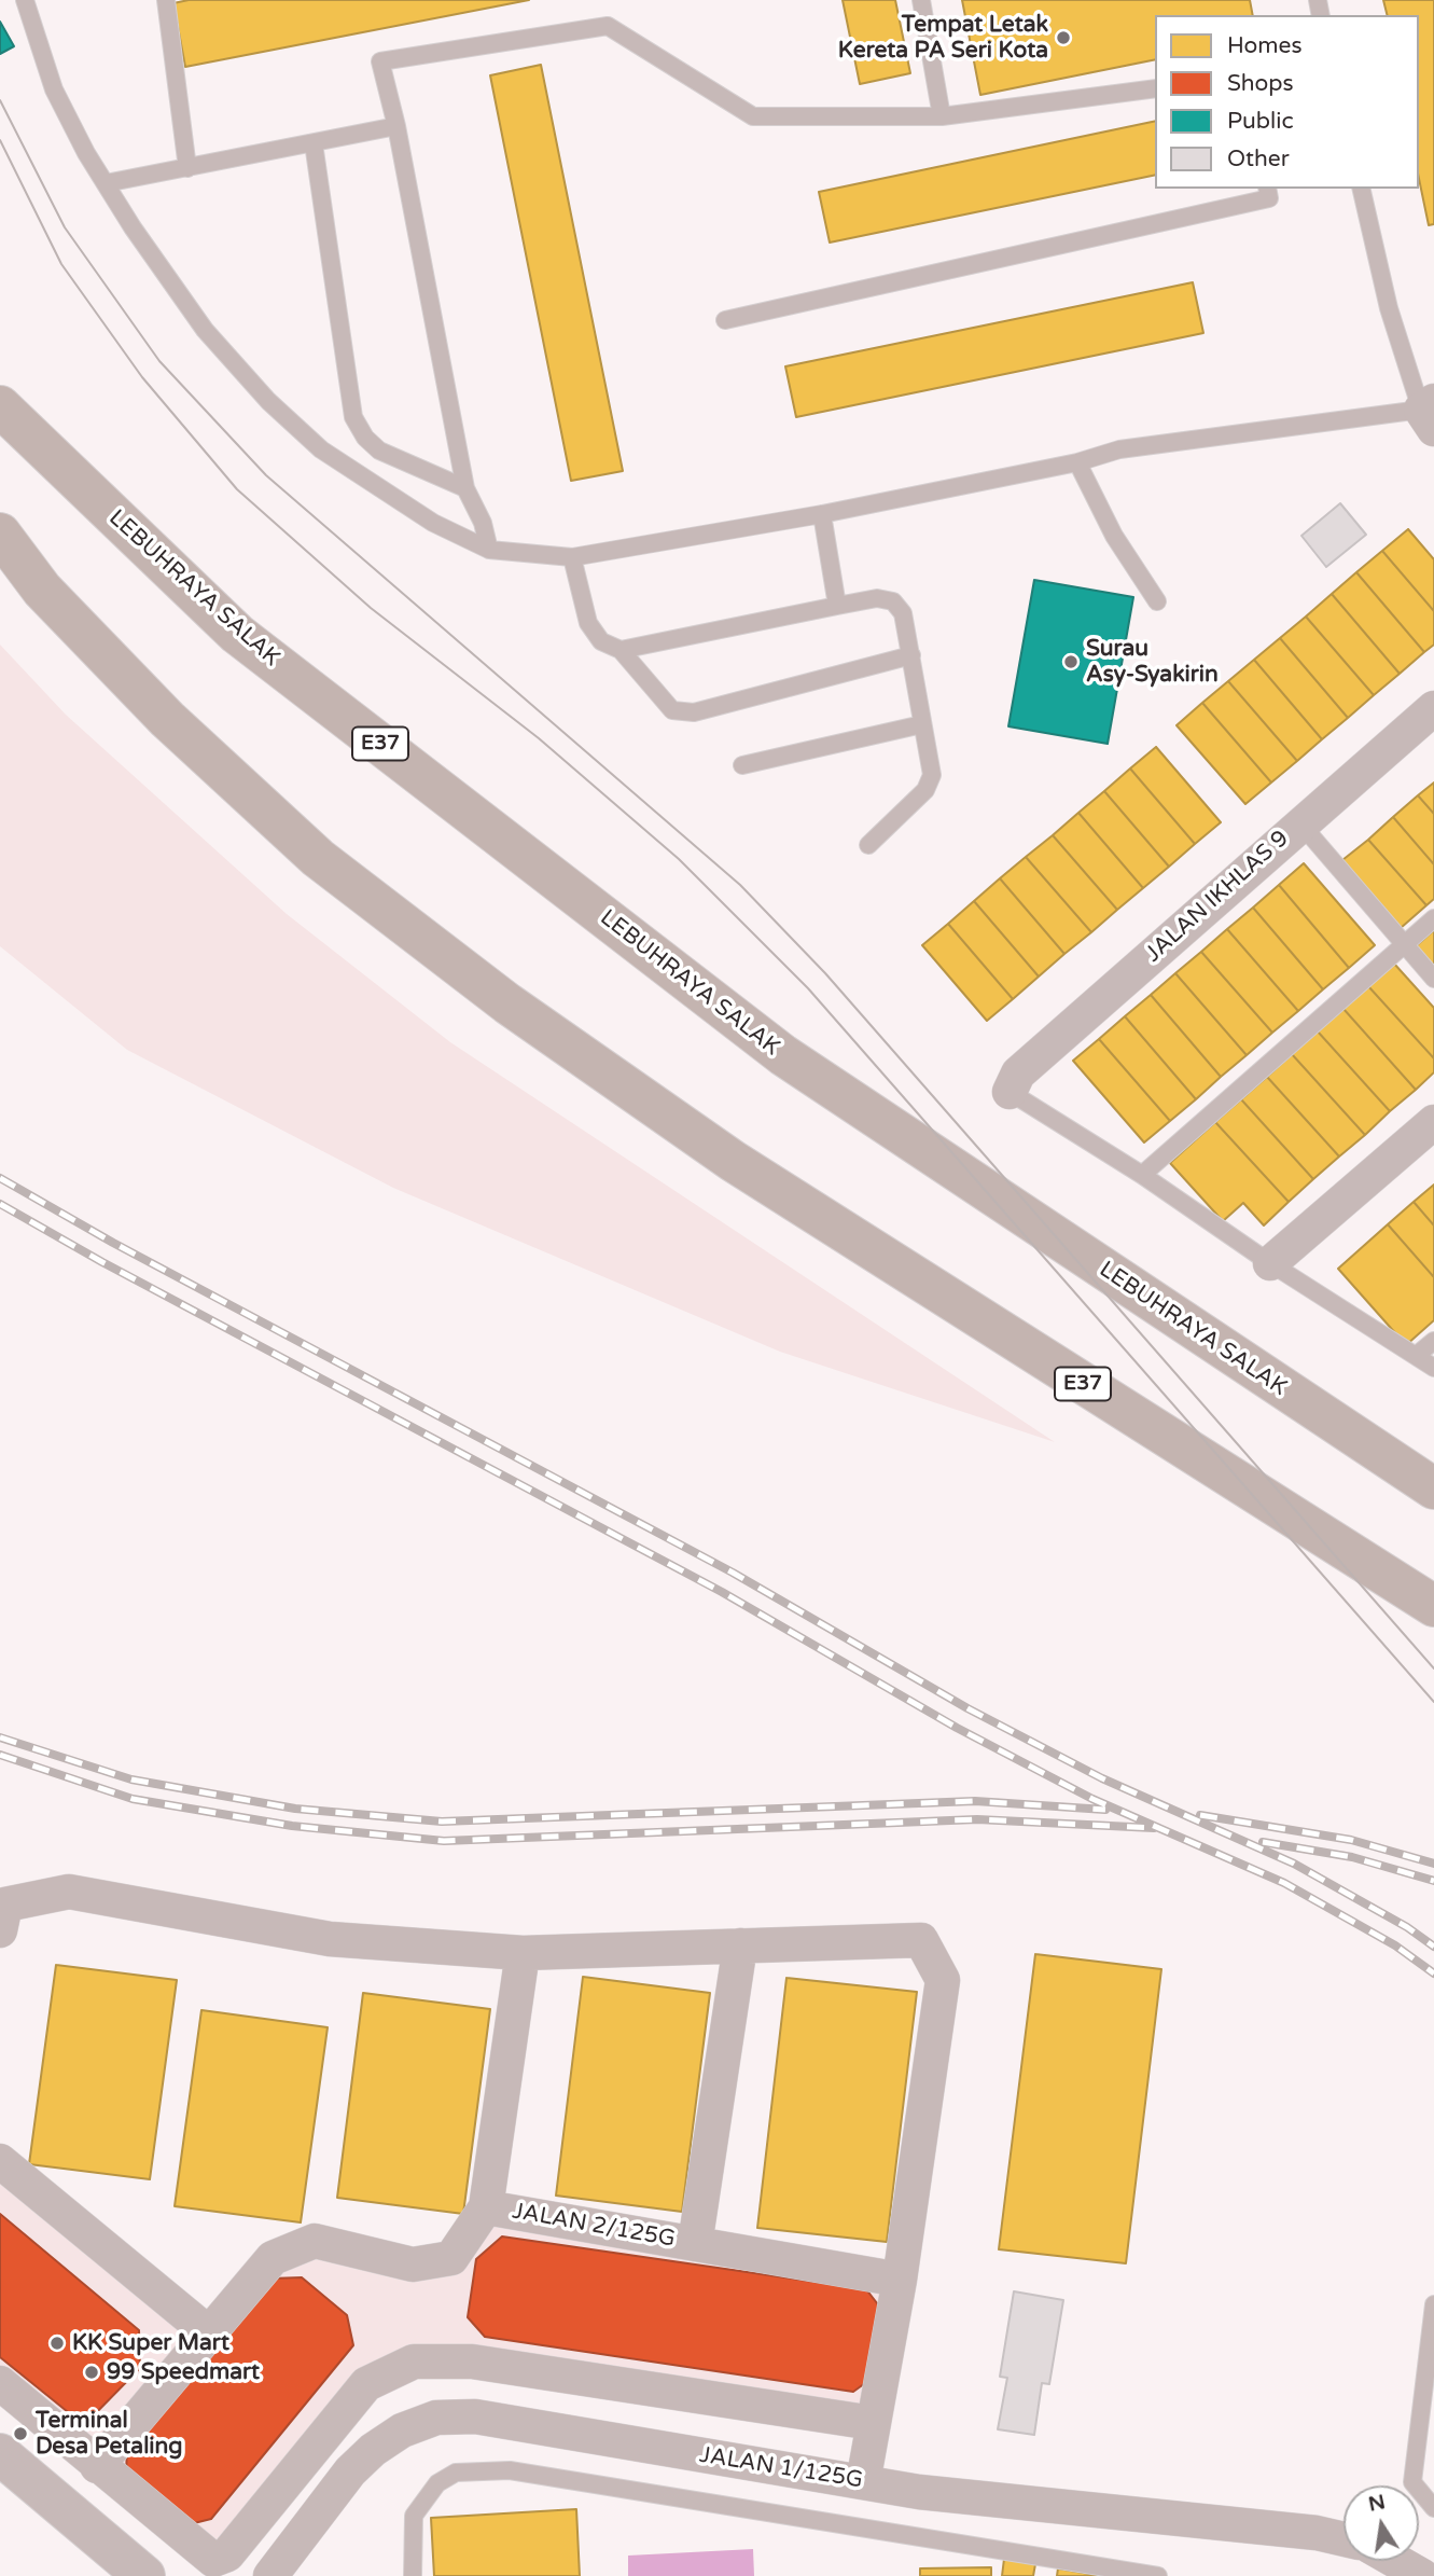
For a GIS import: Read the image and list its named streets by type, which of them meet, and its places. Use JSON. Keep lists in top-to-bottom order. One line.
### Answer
{"streets":{"highway":["LEBUHRAYA SALAK","E37"],"street":["JALAN IKHLAS 9","JALAN 2/125G","JALAN 1/125G"]},"places":["Tempat Letak Kereta PA Seri Kota","Surau Asy-Syakirin","KK Super Mart","99 Speedmart","Terminal Desa Petaling"],"legend":["Homes","Shops","Public","Other"],"north":"top"}
